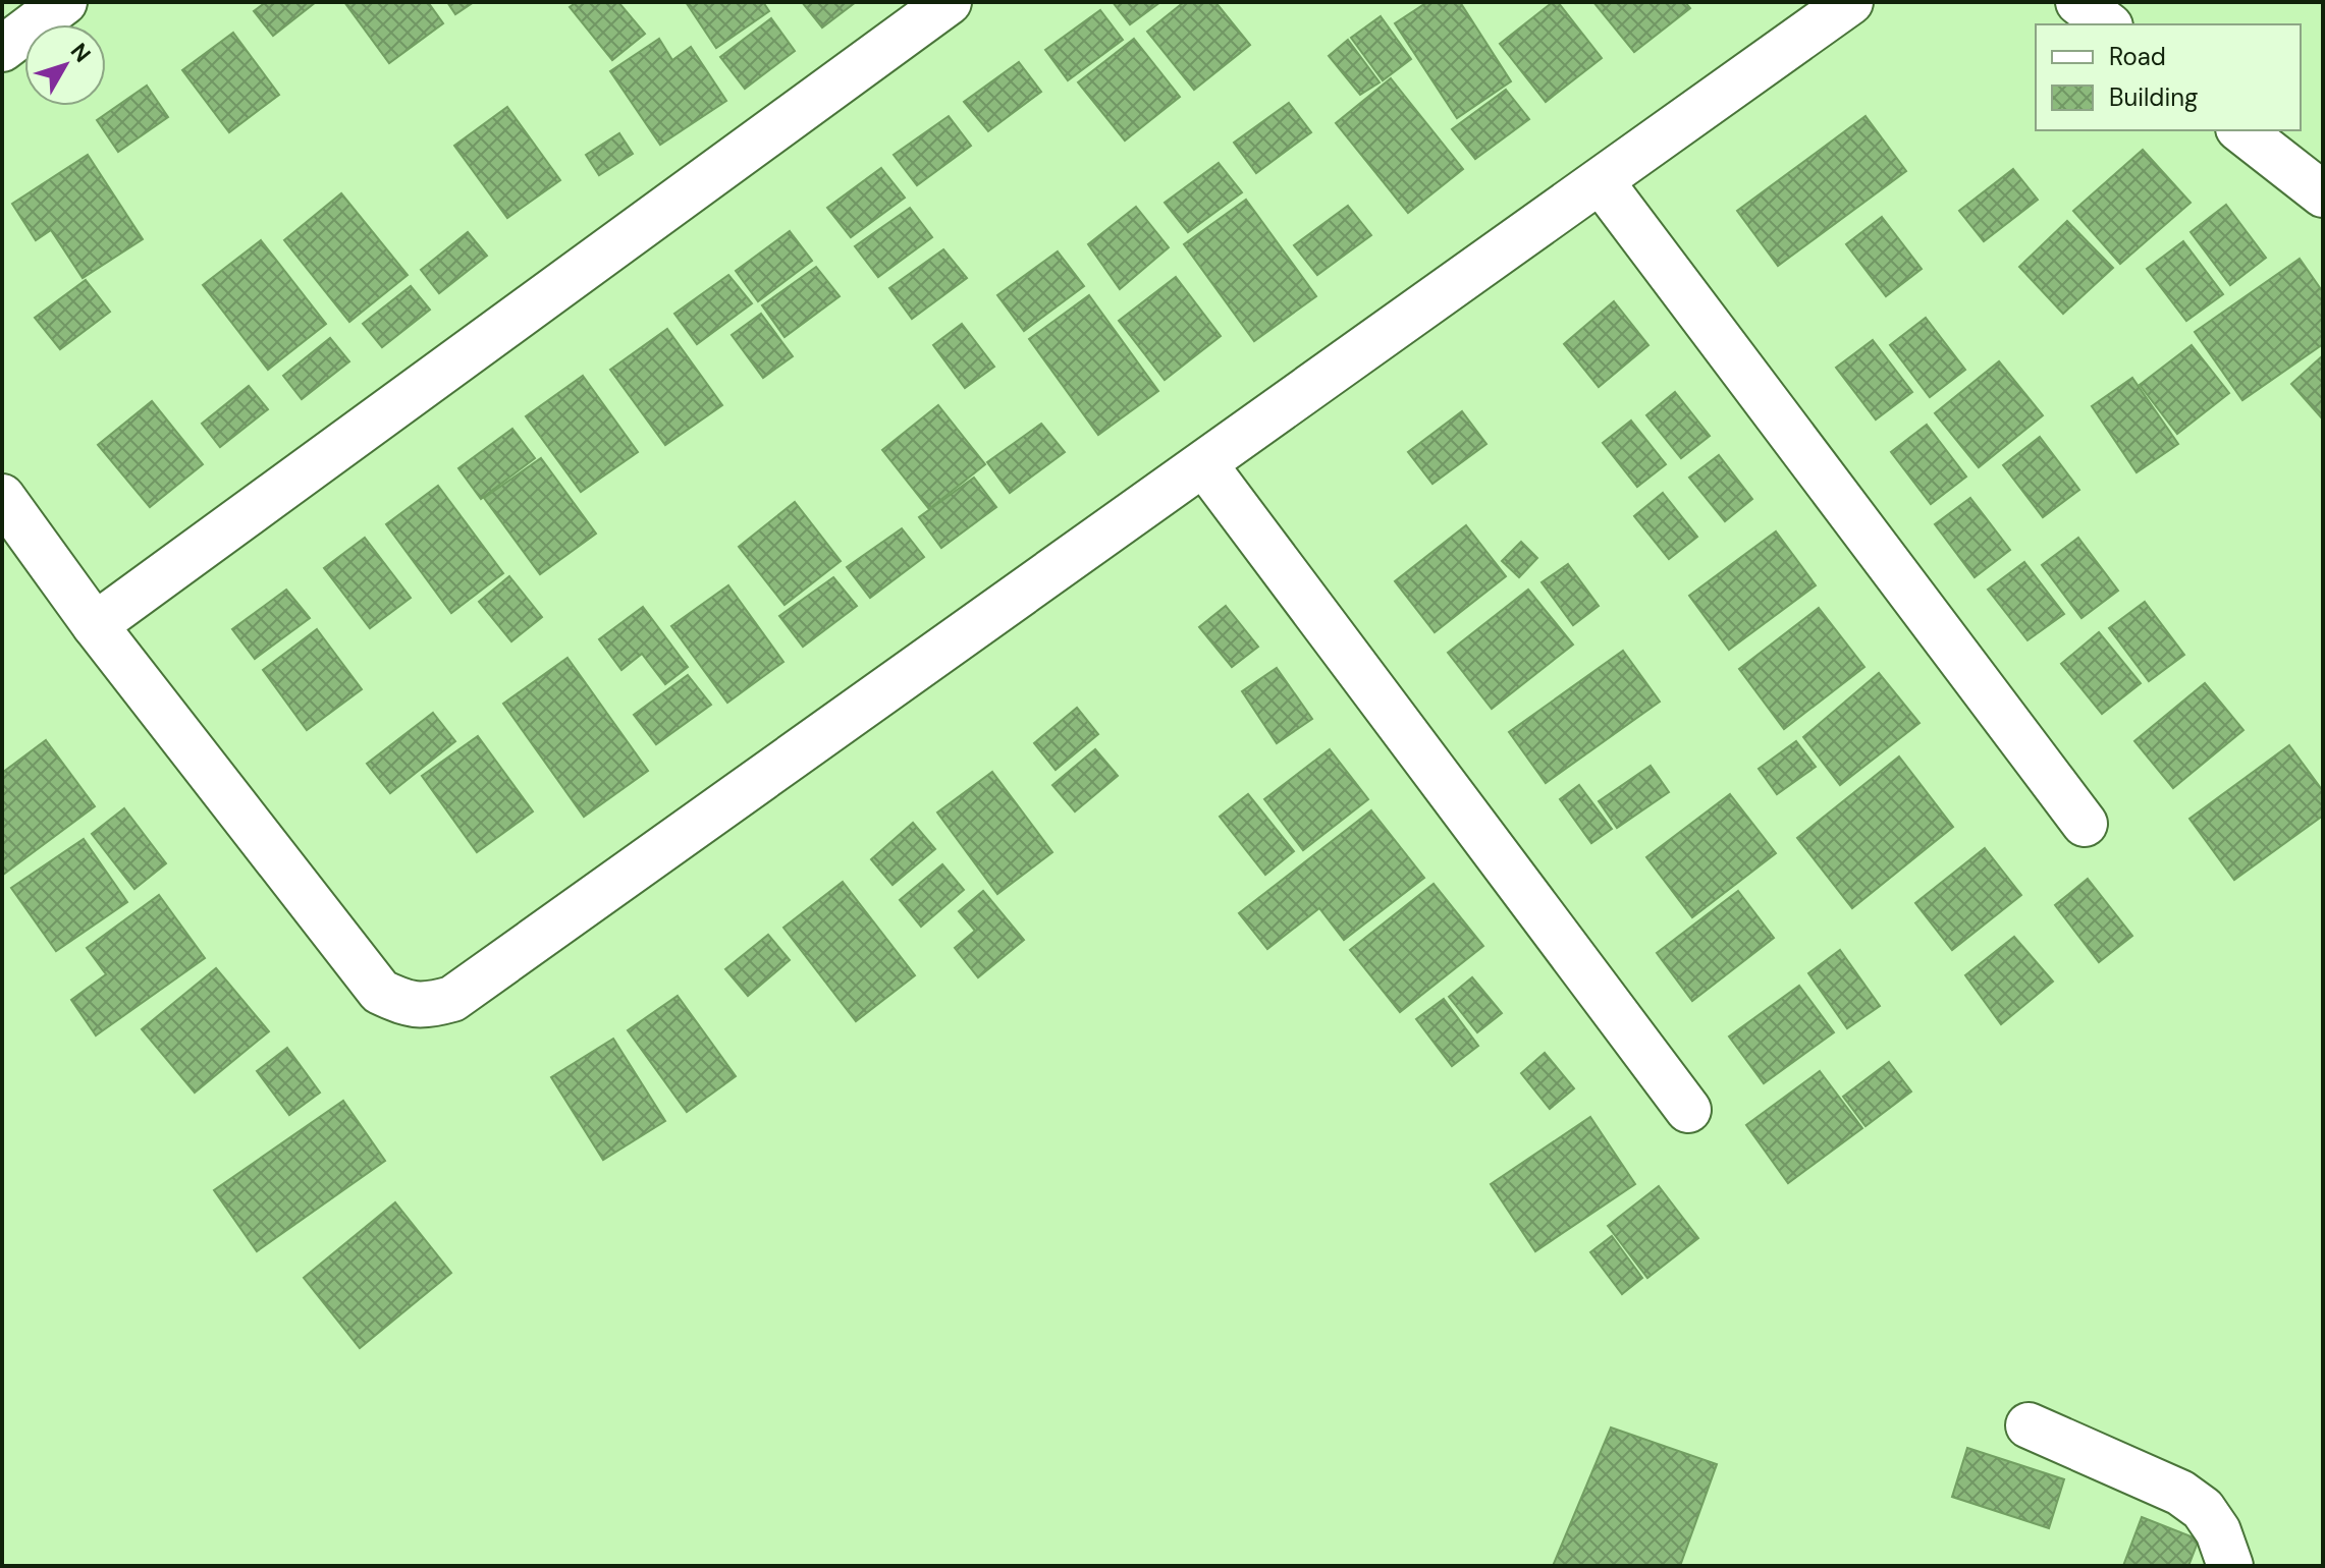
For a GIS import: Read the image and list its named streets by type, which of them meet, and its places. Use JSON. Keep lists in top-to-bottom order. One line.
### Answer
{"legend":["Road","Building"],"north":"top right"}
